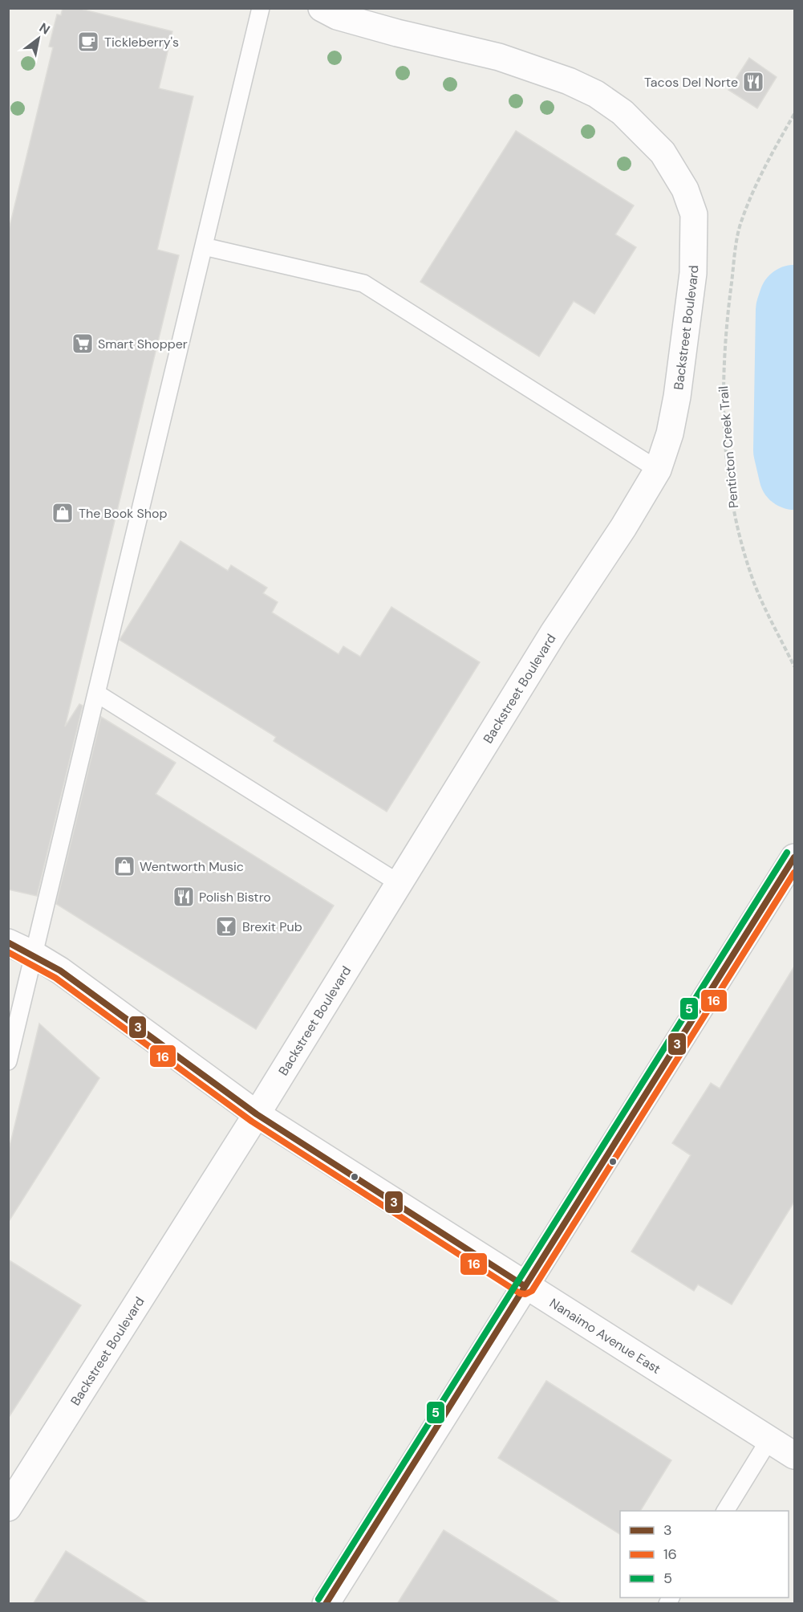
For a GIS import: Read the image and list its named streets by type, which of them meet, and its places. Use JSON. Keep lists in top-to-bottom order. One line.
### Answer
{"streets":{"street":["Backstreet Boulevard","Nanaimo Avenue East"],"path":["Penticton Creek Trail"]},"crossings":[["Backstreet Boulevard","Nanaimo Avenue East"]],"places":{"cafe":["Tickleberry's"],"restaurant":["Tacos Del Norte","Polish Bistro"],"supermarket":["Smart Shopper"],"shop":["The Book Shop","Wentworth Music"],"bar":["Brexit Pub"]},"lines":["transit line 5","transit line 3","transit line 16"],"legend":["3","16","5"],"north":"top right"}
